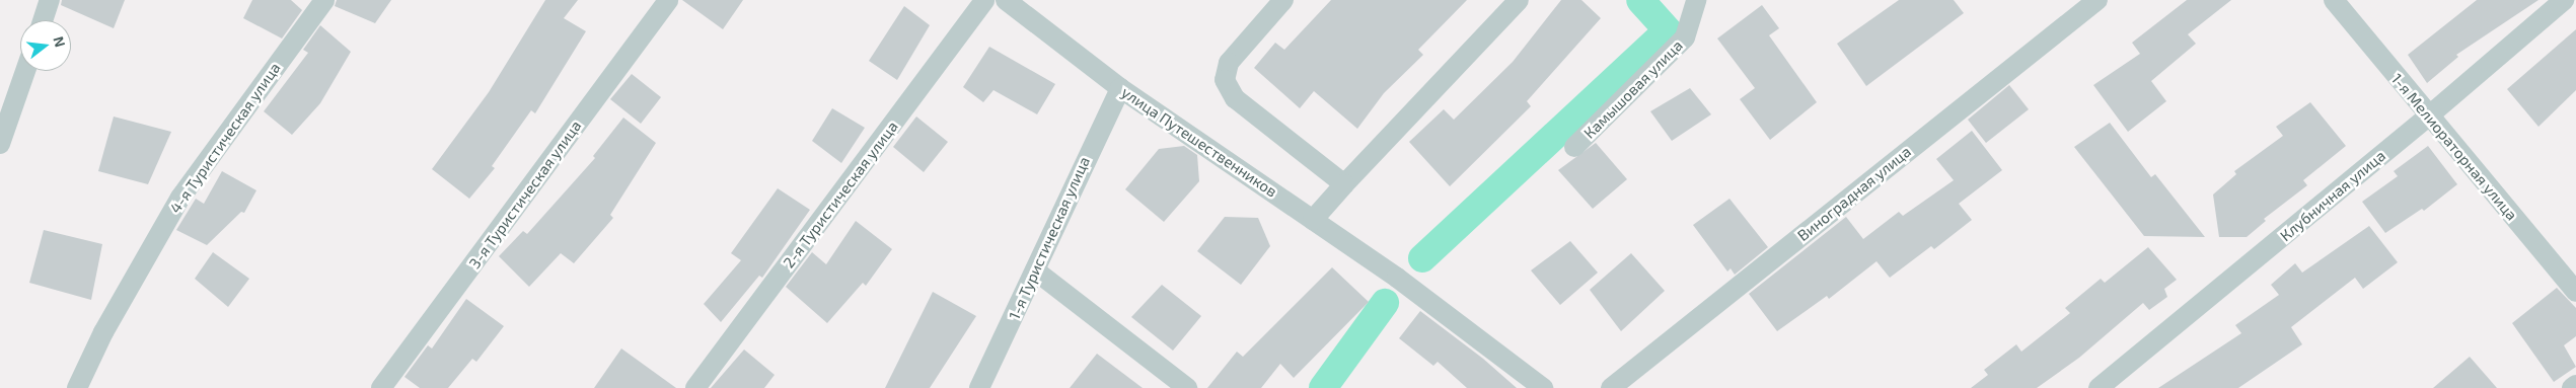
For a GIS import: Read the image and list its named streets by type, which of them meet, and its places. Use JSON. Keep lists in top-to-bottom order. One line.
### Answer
{"streets":{"street":["Камышовая улица","4-я Туристическая улица","улица Путешественников","1-я Мелиораторная улица","Виноградная улица","3-я Туристическая улица","2-я Туристическая улица","Клубничная улица","1-я Туристическая улица"]},"crossings":[["улица Путешественников","1-я Туристическая улица"],["1-я Мелиораторная улица","Клубничная улица"]],"north":"right"}
